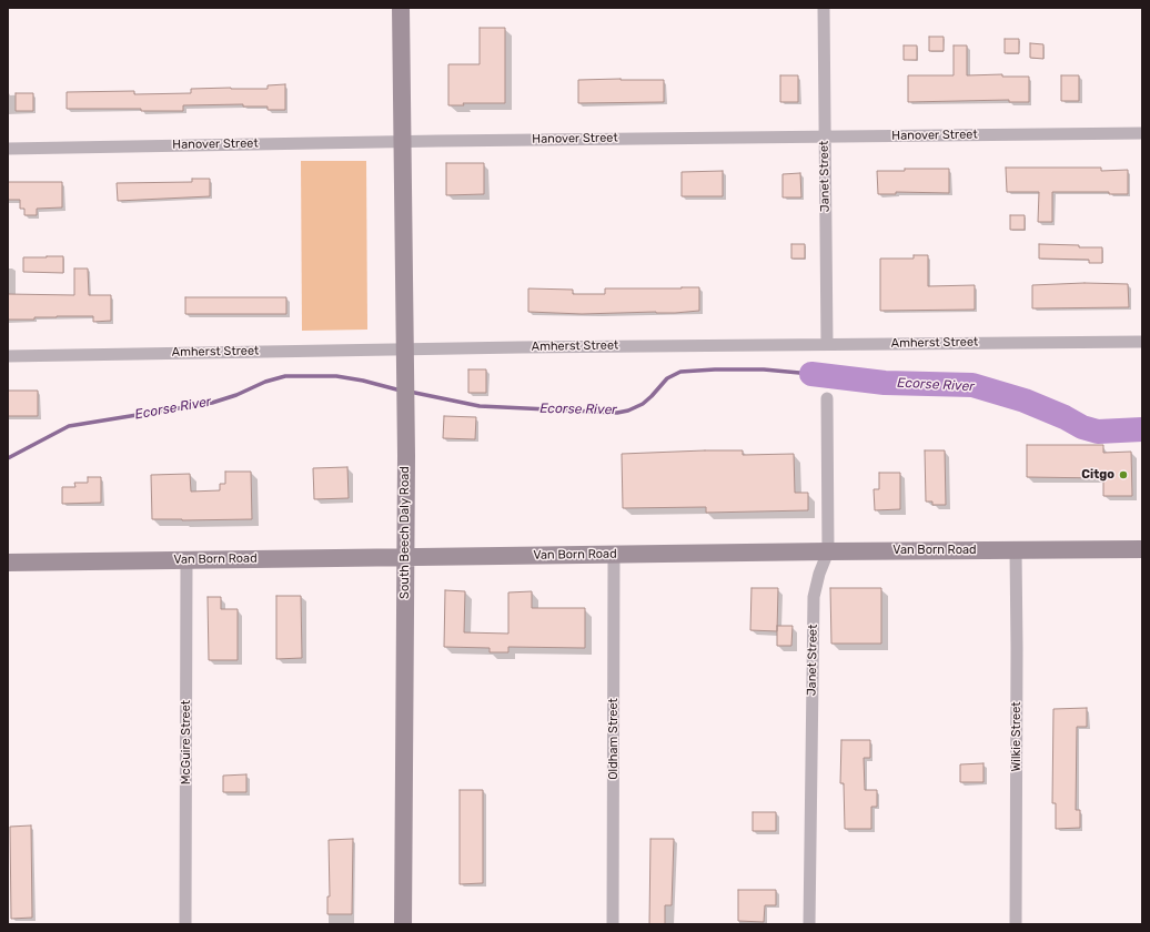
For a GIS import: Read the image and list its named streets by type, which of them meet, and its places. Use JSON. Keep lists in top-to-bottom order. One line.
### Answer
{"streets":{"main road":["South Beech Daly Road","Van Born Road"],"street":["Hanover Street","Janet Street","Amherst Street","Wilkie Street","Oldham Street","McGuire Street"]},"crossings":[["Hanover Street","Janet Street"],["Hanover Street","South Beech Daly Road"],["Janet Street","Amherst Street"],["Janet Street","Van Born Road"],["Amherst Street","South Beech Daly Road"],["South Beech Daly Road","Van Born Road"],["Van Born Road","Wilkie Street"],["Van Born Road","Oldham Street"],["Van Born Road","McGuire Street"]],"water":["Ecorse River"],"places":["Citgo"]}
